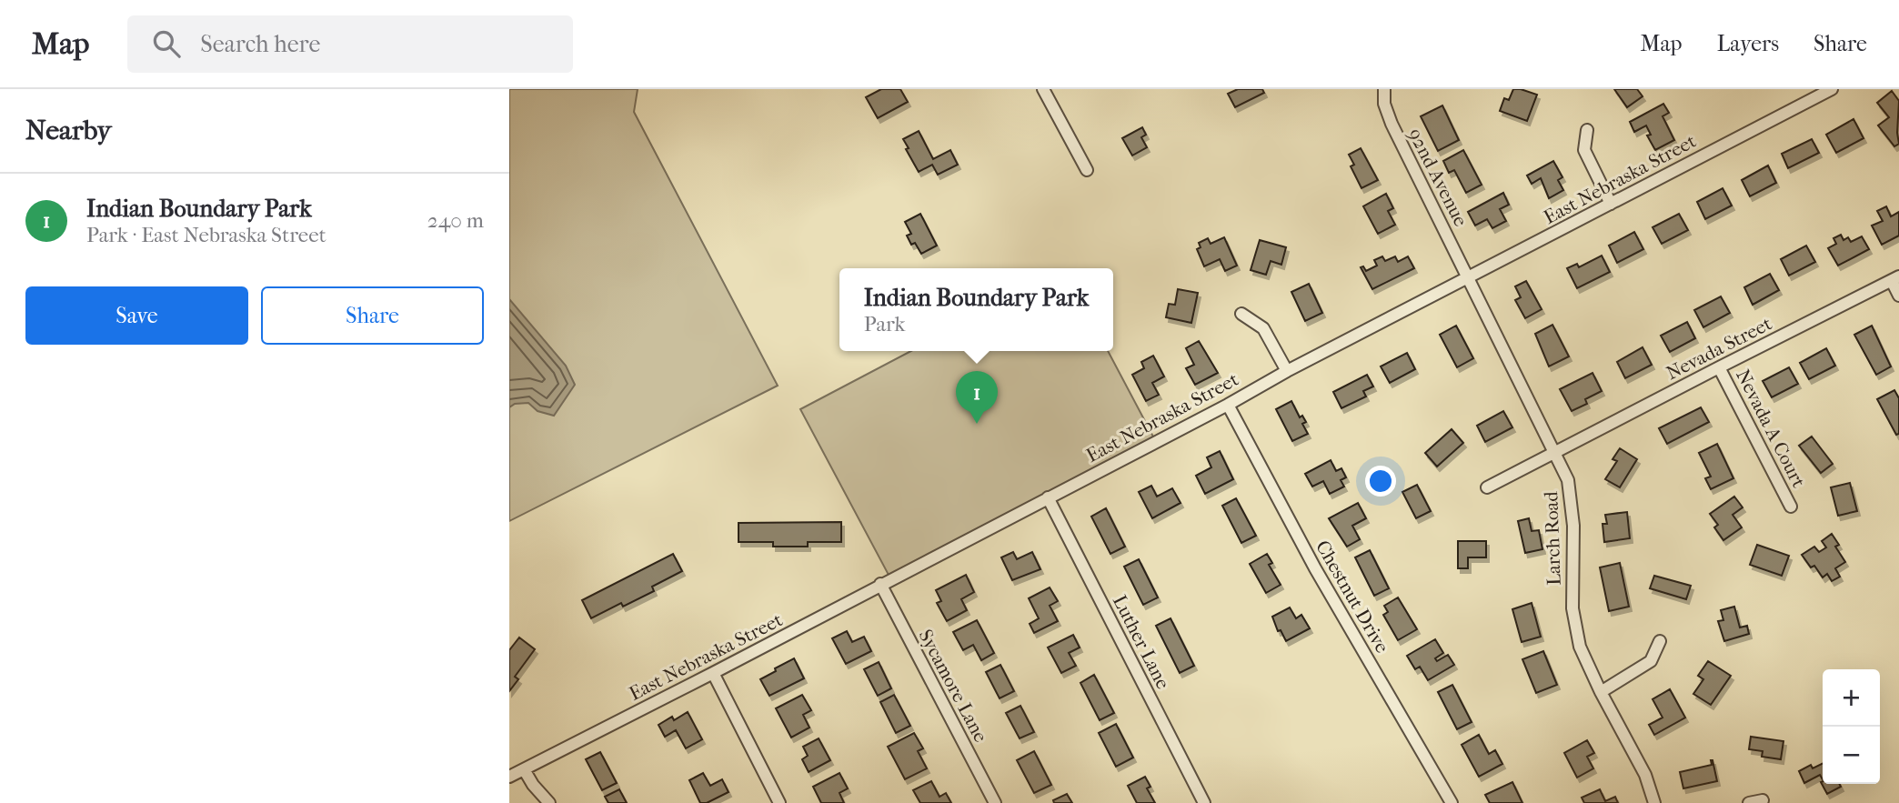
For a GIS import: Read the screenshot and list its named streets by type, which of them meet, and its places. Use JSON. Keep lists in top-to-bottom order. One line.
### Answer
{"streets":{"street":["92nd Avenue","East Nebraska Street","Nevada Street","Nevada A Court","Larch Road","Chestnut Drive","Luther Lane","Sycamore Lane"]},"crossings":[["92nd Avenue","East Nebraska Street"],["92nd Avenue","Larch Road"],["East Nebraska Street","Larch Road"],["East Nebraska Street","Chestnut Drive"],["East Nebraska Street","Luther Lane"],["East Nebraska Street","Sycamore Lane"],["Nevada Street","Nevada A Court"],["Nevada Street","Larch Road"]],"page":{"header":"Map","search":"Search here","nav":["Map","Layers","Share"],"heading":"Nearby","list":[{"mark":"1","name":"Indian Boundary Park","note":"Park · East Nebraska Street","value":"240 m"}],"buttons":["Save","Share"],"popup":["Indian Boundary Park","Park"],"pins":"1","map_buttons":["+","−"]}}
